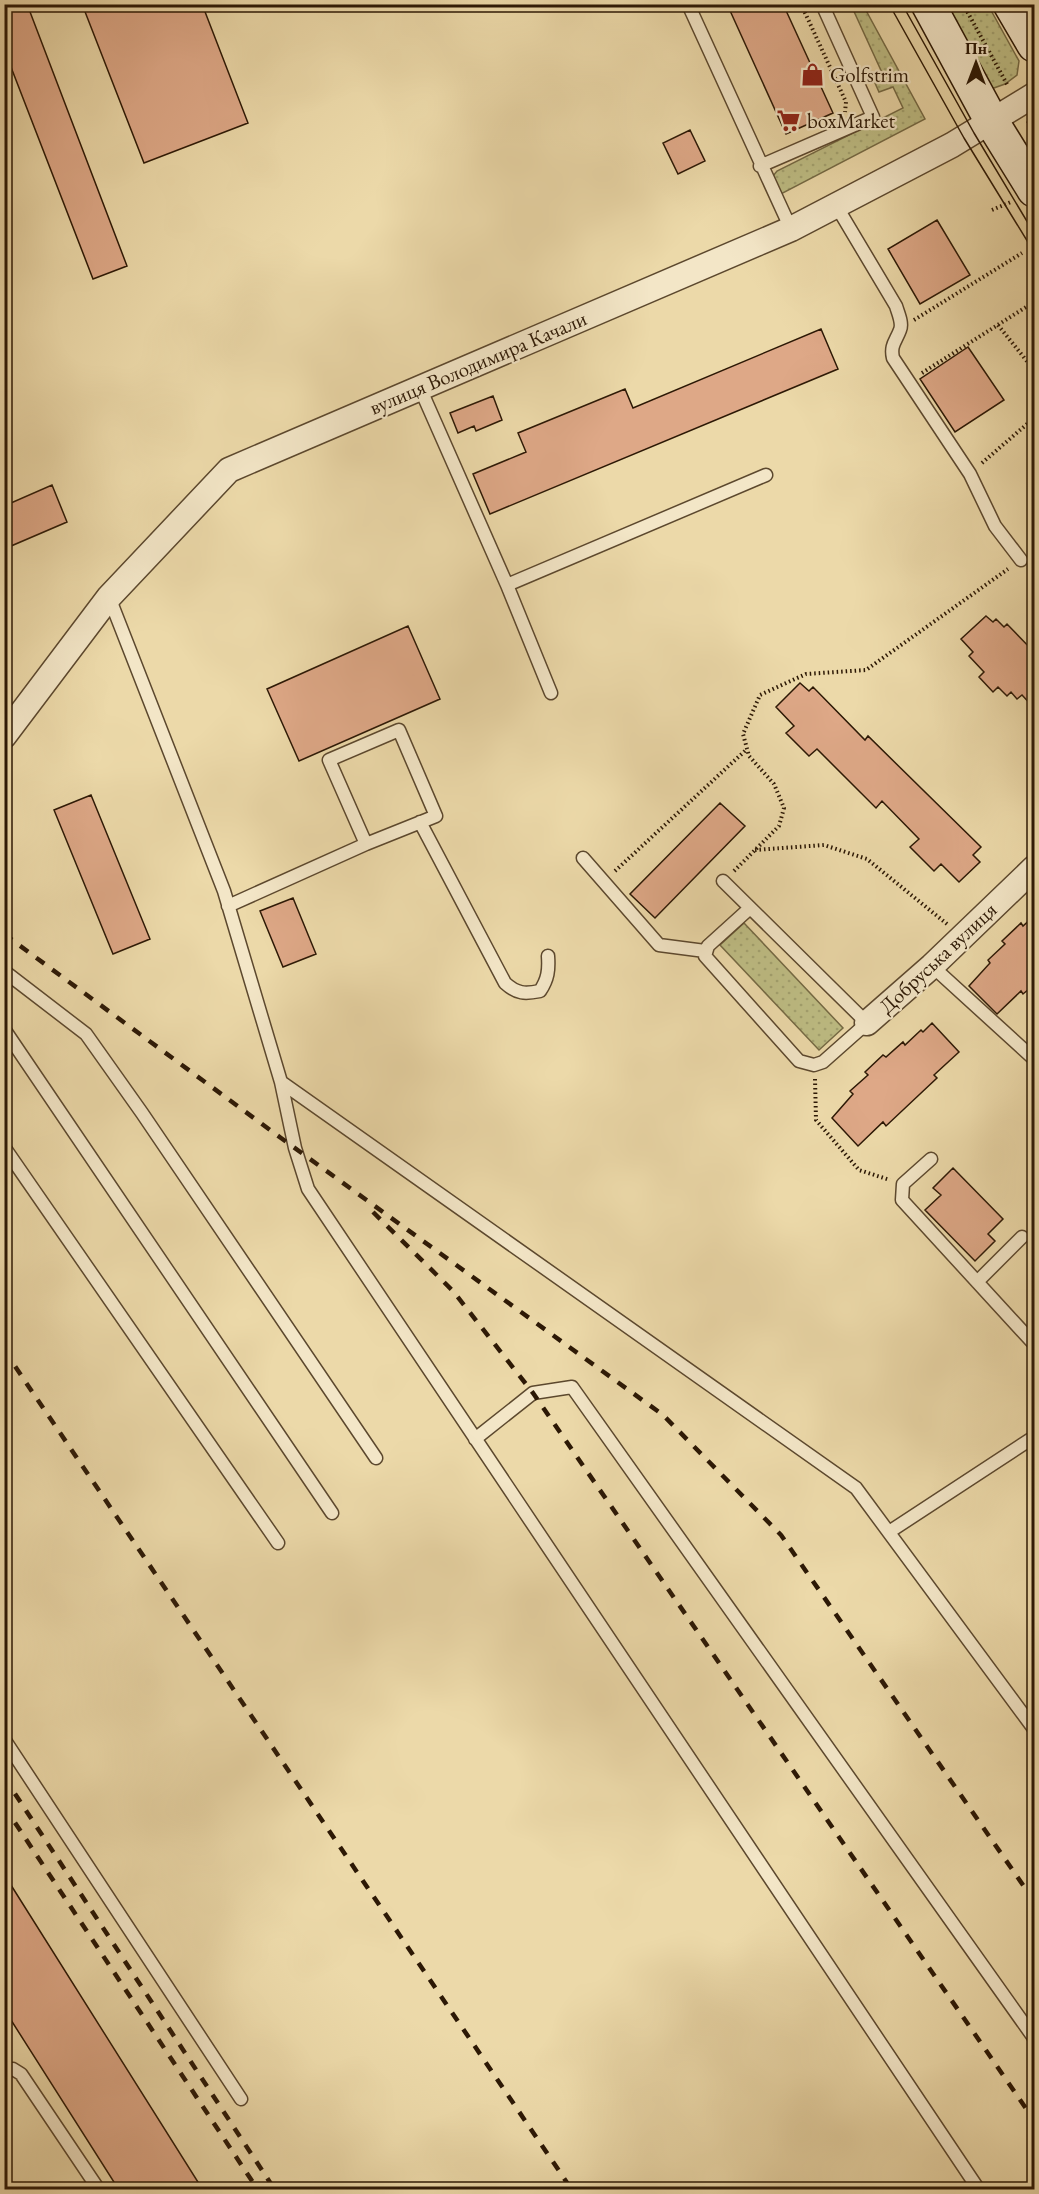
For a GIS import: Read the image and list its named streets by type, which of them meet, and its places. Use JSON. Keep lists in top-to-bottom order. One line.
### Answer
{"streets":{"street":["вулиця Володимира Качали","Добруська вулиця"]},"places":{"shop":["Golfstrim"],"supermarket":["boxMarket"]},"north":"top"}
